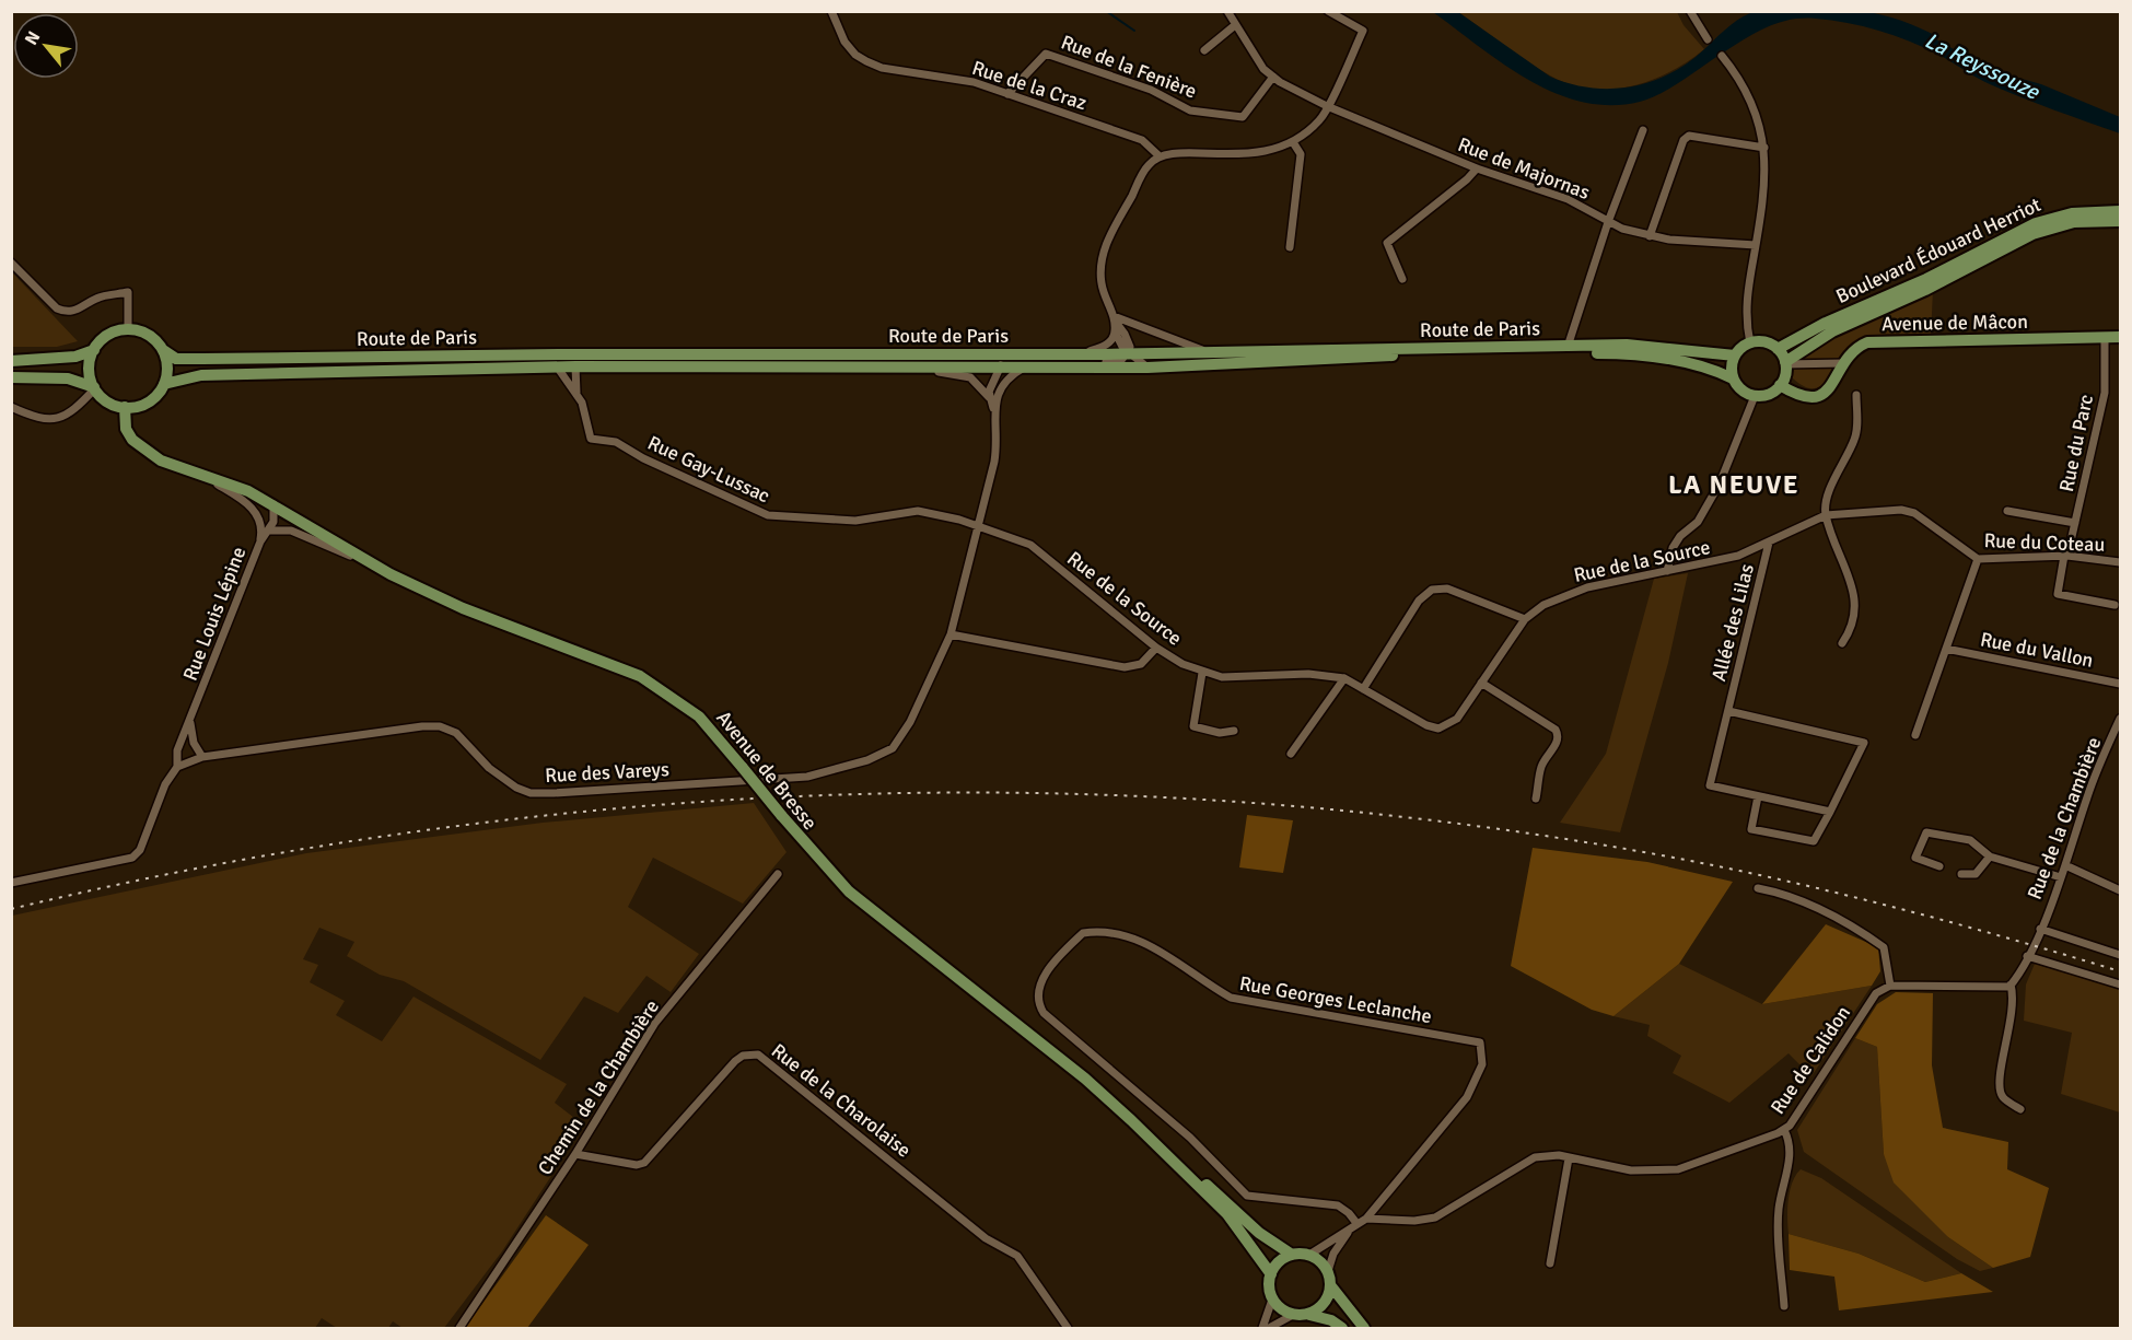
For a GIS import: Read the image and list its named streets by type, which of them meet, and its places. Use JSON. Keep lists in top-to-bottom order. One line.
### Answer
{"streets":{"main road":["Boulevard Édouard Herriot","Avenue de Mâcon","Route de Paris","Avenue de Bresse"],"street":["Rue de la Fenière","Rue de la Craz","Rue de Majornas","Rue du Parc","Rue Gay-Lussac","Rue du Coteau","Rue de la Source","Rue Louis Lépine","Allée des Lilas","Rue du Vallon","Rue des Vareys","Rue de la Chambière","Rue Georges Leclanche","Rue de Calidon","Chemin de la Chambière","Rue de la Charolaise"]},"crossings":[["Rue de la Fenière","Rue de la Craz"],["Rue de la Fenière","Rue de Majornas"],["Boulevard Édouard Herriot","Avenue de Mâcon"],["Boulevard Édouard Herriot","Route de Paris"],["Avenue de Mâcon","Route de Paris"],["Avenue de Mâcon","Rue du Parc"],["Route de Paris","Rue Gay-Lussac"],["Route de Paris","Avenue de Bresse"],["Route de Paris","Rue des Vareys"],["Rue du Parc","Rue du Coteau"],["Rue Gay-Lussac","Rue de la Source"],["Rue Gay-Lussac","Rue des Vareys"],["Rue du Coteau","Rue de la Source"],["Rue de la Source","Allée des Lilas"],["Rue de la Source","Rue des Vareys"],["Rue Louis Lépine","Avenue de Bresse"],["Rue Louis Lépine","Rue des Vareys"],["Avenue de Bresse","Rue de Calidon"],["Rue Georges Leclanche","Rue de Calidon"],["Chemin de la Chambière","Rue de la Charolaise"]],"districts":["LA NEUVE"],"water":["La Reyssouze"],"north":"top left"}
